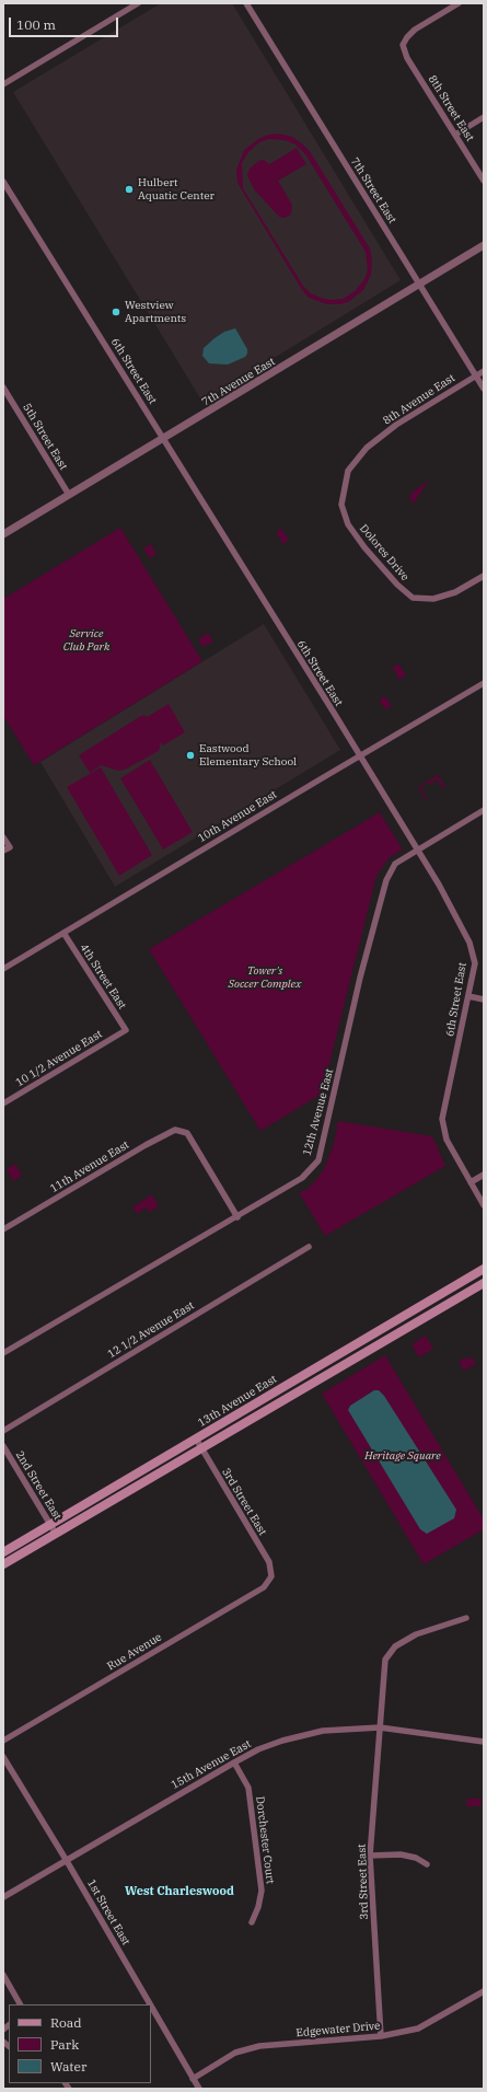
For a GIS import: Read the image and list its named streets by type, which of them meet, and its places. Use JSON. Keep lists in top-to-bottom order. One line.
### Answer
{"streets":{"main road":["13th Avenue East"],"street":["8th Street East","7th Street East","6th Street East","7th Avenue East","8th Avenue East","5th Street East","Dolores Drive","10th Avenue East","4th Street East","10 1/2 Avenue East","12th Avenue East","11th Avenue East","12 1/2 Avenue East","2nd Street East","3rd Street East","Rue Avenue","15th Avenue East","Dorchester Court","1st Street East","Edgewater Drive"]},"crossings":[["7th Street East","7th Avenue East"],["7th Street East","8th Avenue East"],["6th Street East","7th Avenue East"],["6th Street East","10th Avenue East"],["6th Street East","12th Avenue East"],["7th Avenue East","5th Street East"],["8th Avenue East","Dolores Drive"],["10th Avenue East","4th Street East"],["4th Street East","10 1/2 Avenue East"],["12th Avenue East","11th Avenue East"],["13th Avenue East","2nd Street East"],["13th Avenue East","3rd Street East"],["3rd Street East","Rue Avenue"],["3rd Street East","15th Avenue East"],["3rd Street East","Edgewater Drive"],["15th Avenue East","Dorchester Court"],["15th Avenue East","1st Street East"],["1st Street East","Edgewater Drive"]],"districts":["West Charleswood"],"parks":["Service Club Park","Tower's Soccer Complex","Heritage Square"],"places":["Hulbert Aquatic Center","Westview Apartments","Eastwood Elementary School"],"legend":["Road","Park","Water"],"scale_bar":"100 m"}
